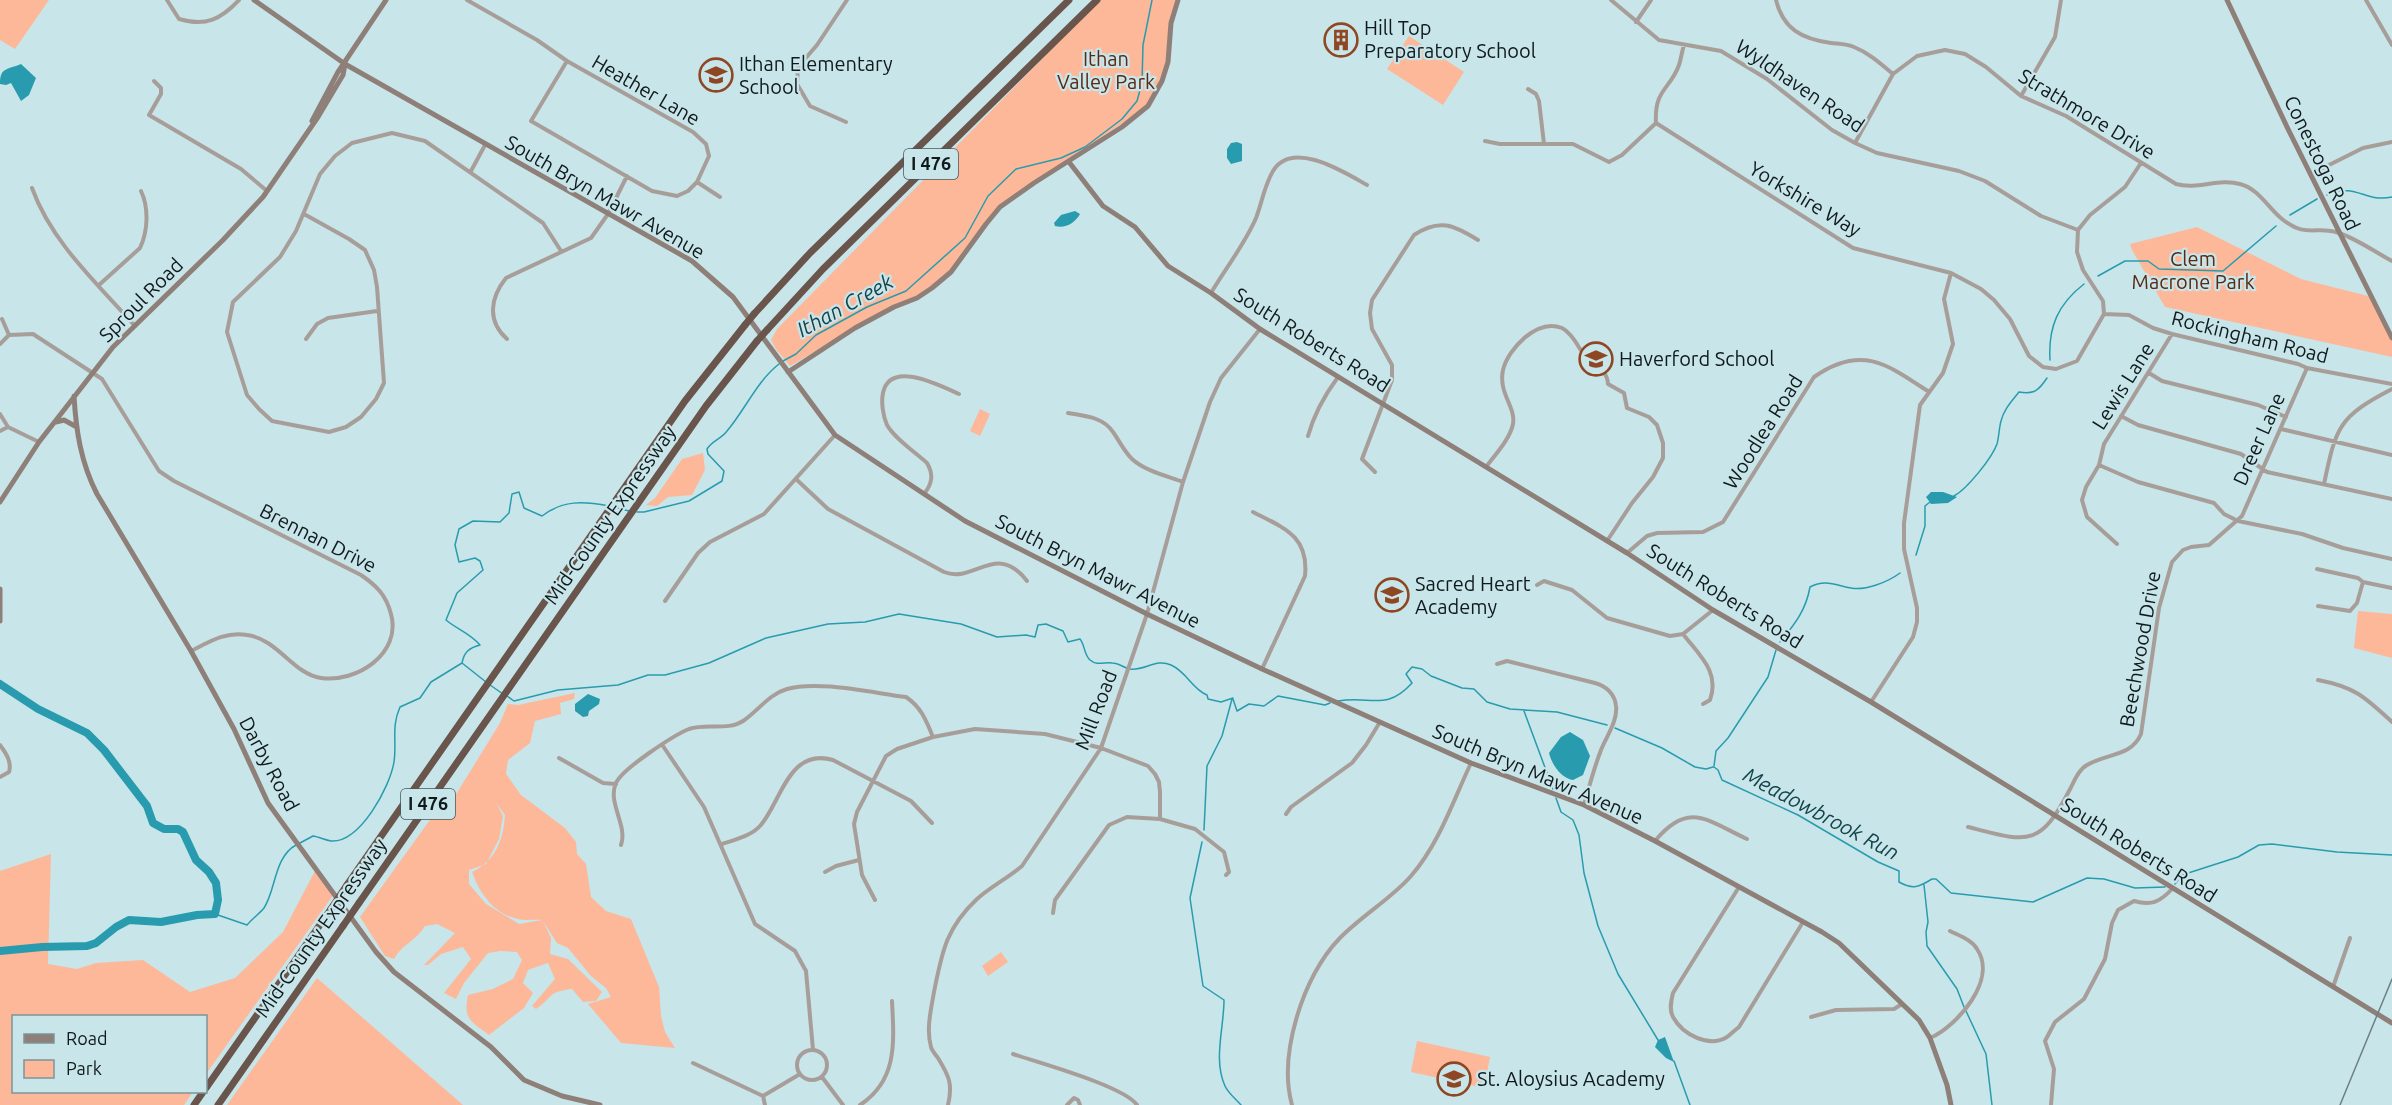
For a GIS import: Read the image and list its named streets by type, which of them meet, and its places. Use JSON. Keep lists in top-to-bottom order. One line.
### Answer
{"streets":{"highway":["I 476","Mid-County Expressway"],"main road":["Conestoga Road","South Bryn Mawr Avenue","Sproul Road","South Roberts Road","Darby Road"],"street":["Wyldhaven Road","Heather Lane","Strathmore Drive","Yorkshire Way","Rockingham Road","Lewis Lane","Woodlea Road","Dreer Lane","Brennan Drive","Beechwood Drive","Mill Road"]},"crossings":[["Wyldhaven Road","Strathmore Drive"],["Strathmore Drive","Conestoga Road"],["South Bryn Mawr Avenue","Sproul Road"],["South Bryn Mawr Avenue","Mill Road"],["Yorkshire Way","Rockingham Road"],["Sproul Road","Brennan Drive"],["Sproul Road","Darby Road"],["Rockingham Road","Lewis Lane"],["Rockingham Road","Dreer Lane"],["South Roberts Road","Woodlea Road"],["South Roberts Road","Beechwood Drive"],["South Roberts Road","Mill Road"],["Dreer Lane","Beechwood Drive"],["Brennan Drive","Darby Road"]],"water":["Ithan Creek","Meadowbrook Run"],"parks":["Ithan Valley Park","Clem Macrone Park"],"places":{"building":["Hill Top Preparatory School"],"school or university":["Ithan Elementary School","Haverford School","Sacred Heart Academy","St. Aloysius Academy"]},"legend":["Road","Park"]}
